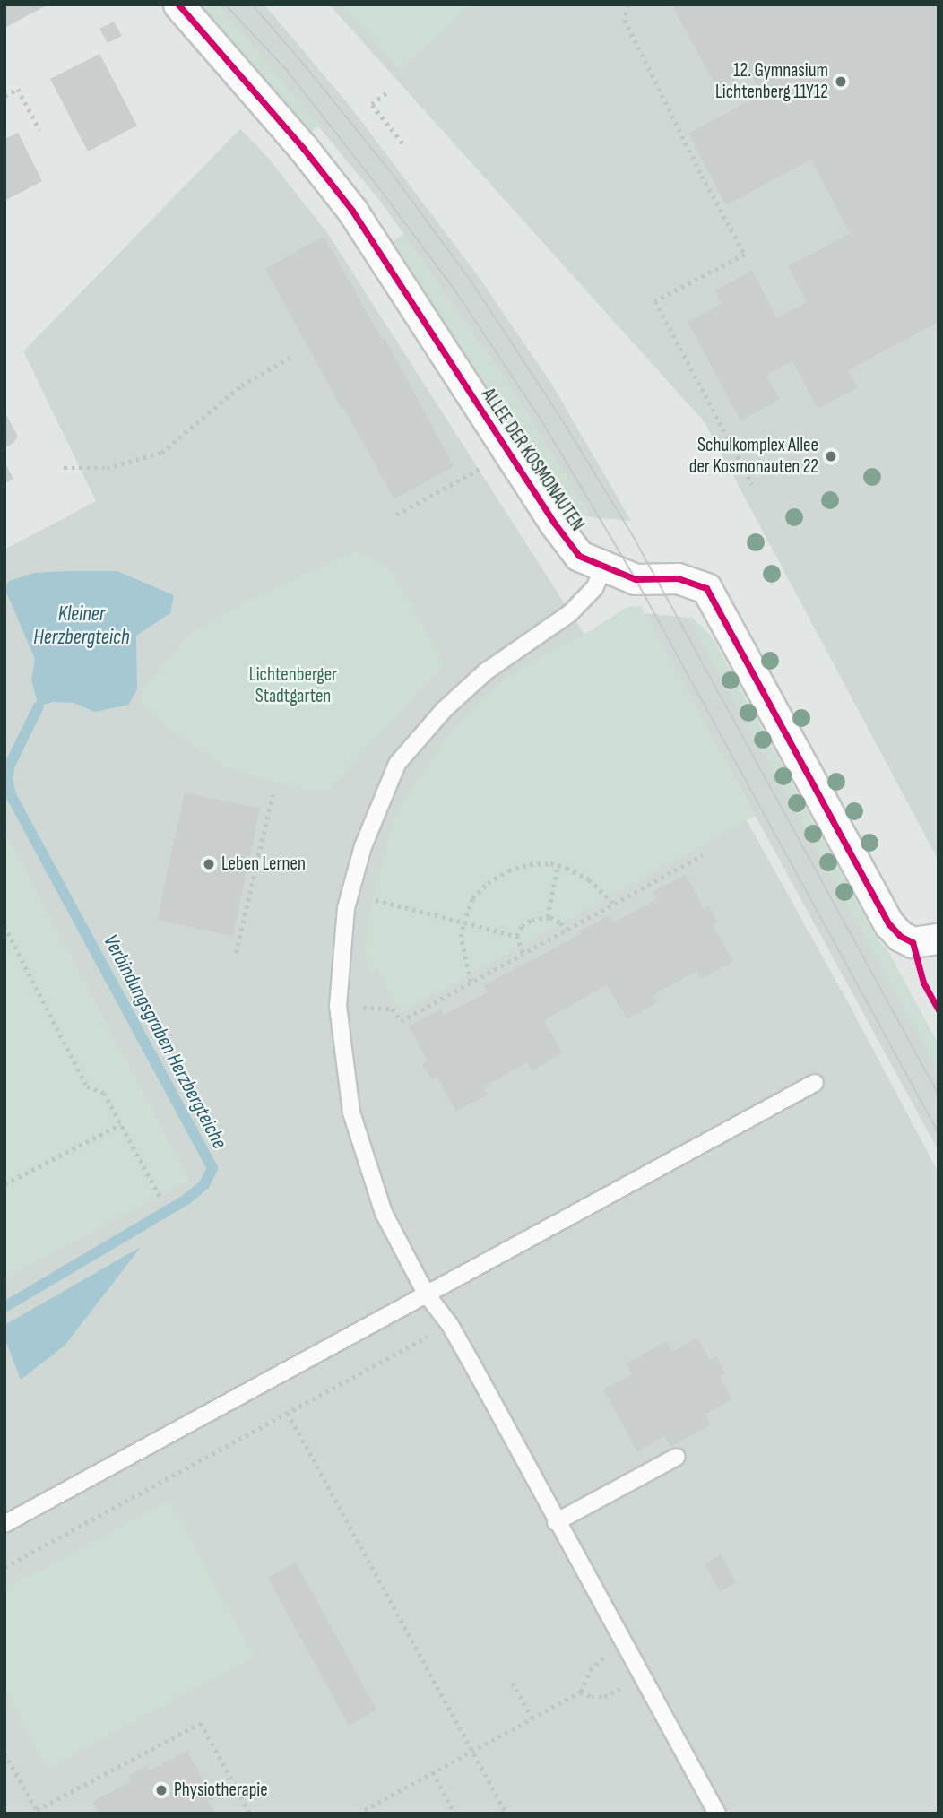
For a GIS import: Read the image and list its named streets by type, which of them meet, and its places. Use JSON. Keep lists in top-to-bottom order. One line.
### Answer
{"streets":{"street":["ALLEE DER KOSMONAUTEN"]},"water":["Kleiner Herzbergteich","Verbindungsgraben Herzbergteiche"],"parks":["Lichtenberger Stadtgarten"],"places":["12. Gymnasium Lichtenberg 11Y12","Schulkomplex Allee der Kosmonauten 22","Leben Lernen","Physiotherapie"]}
